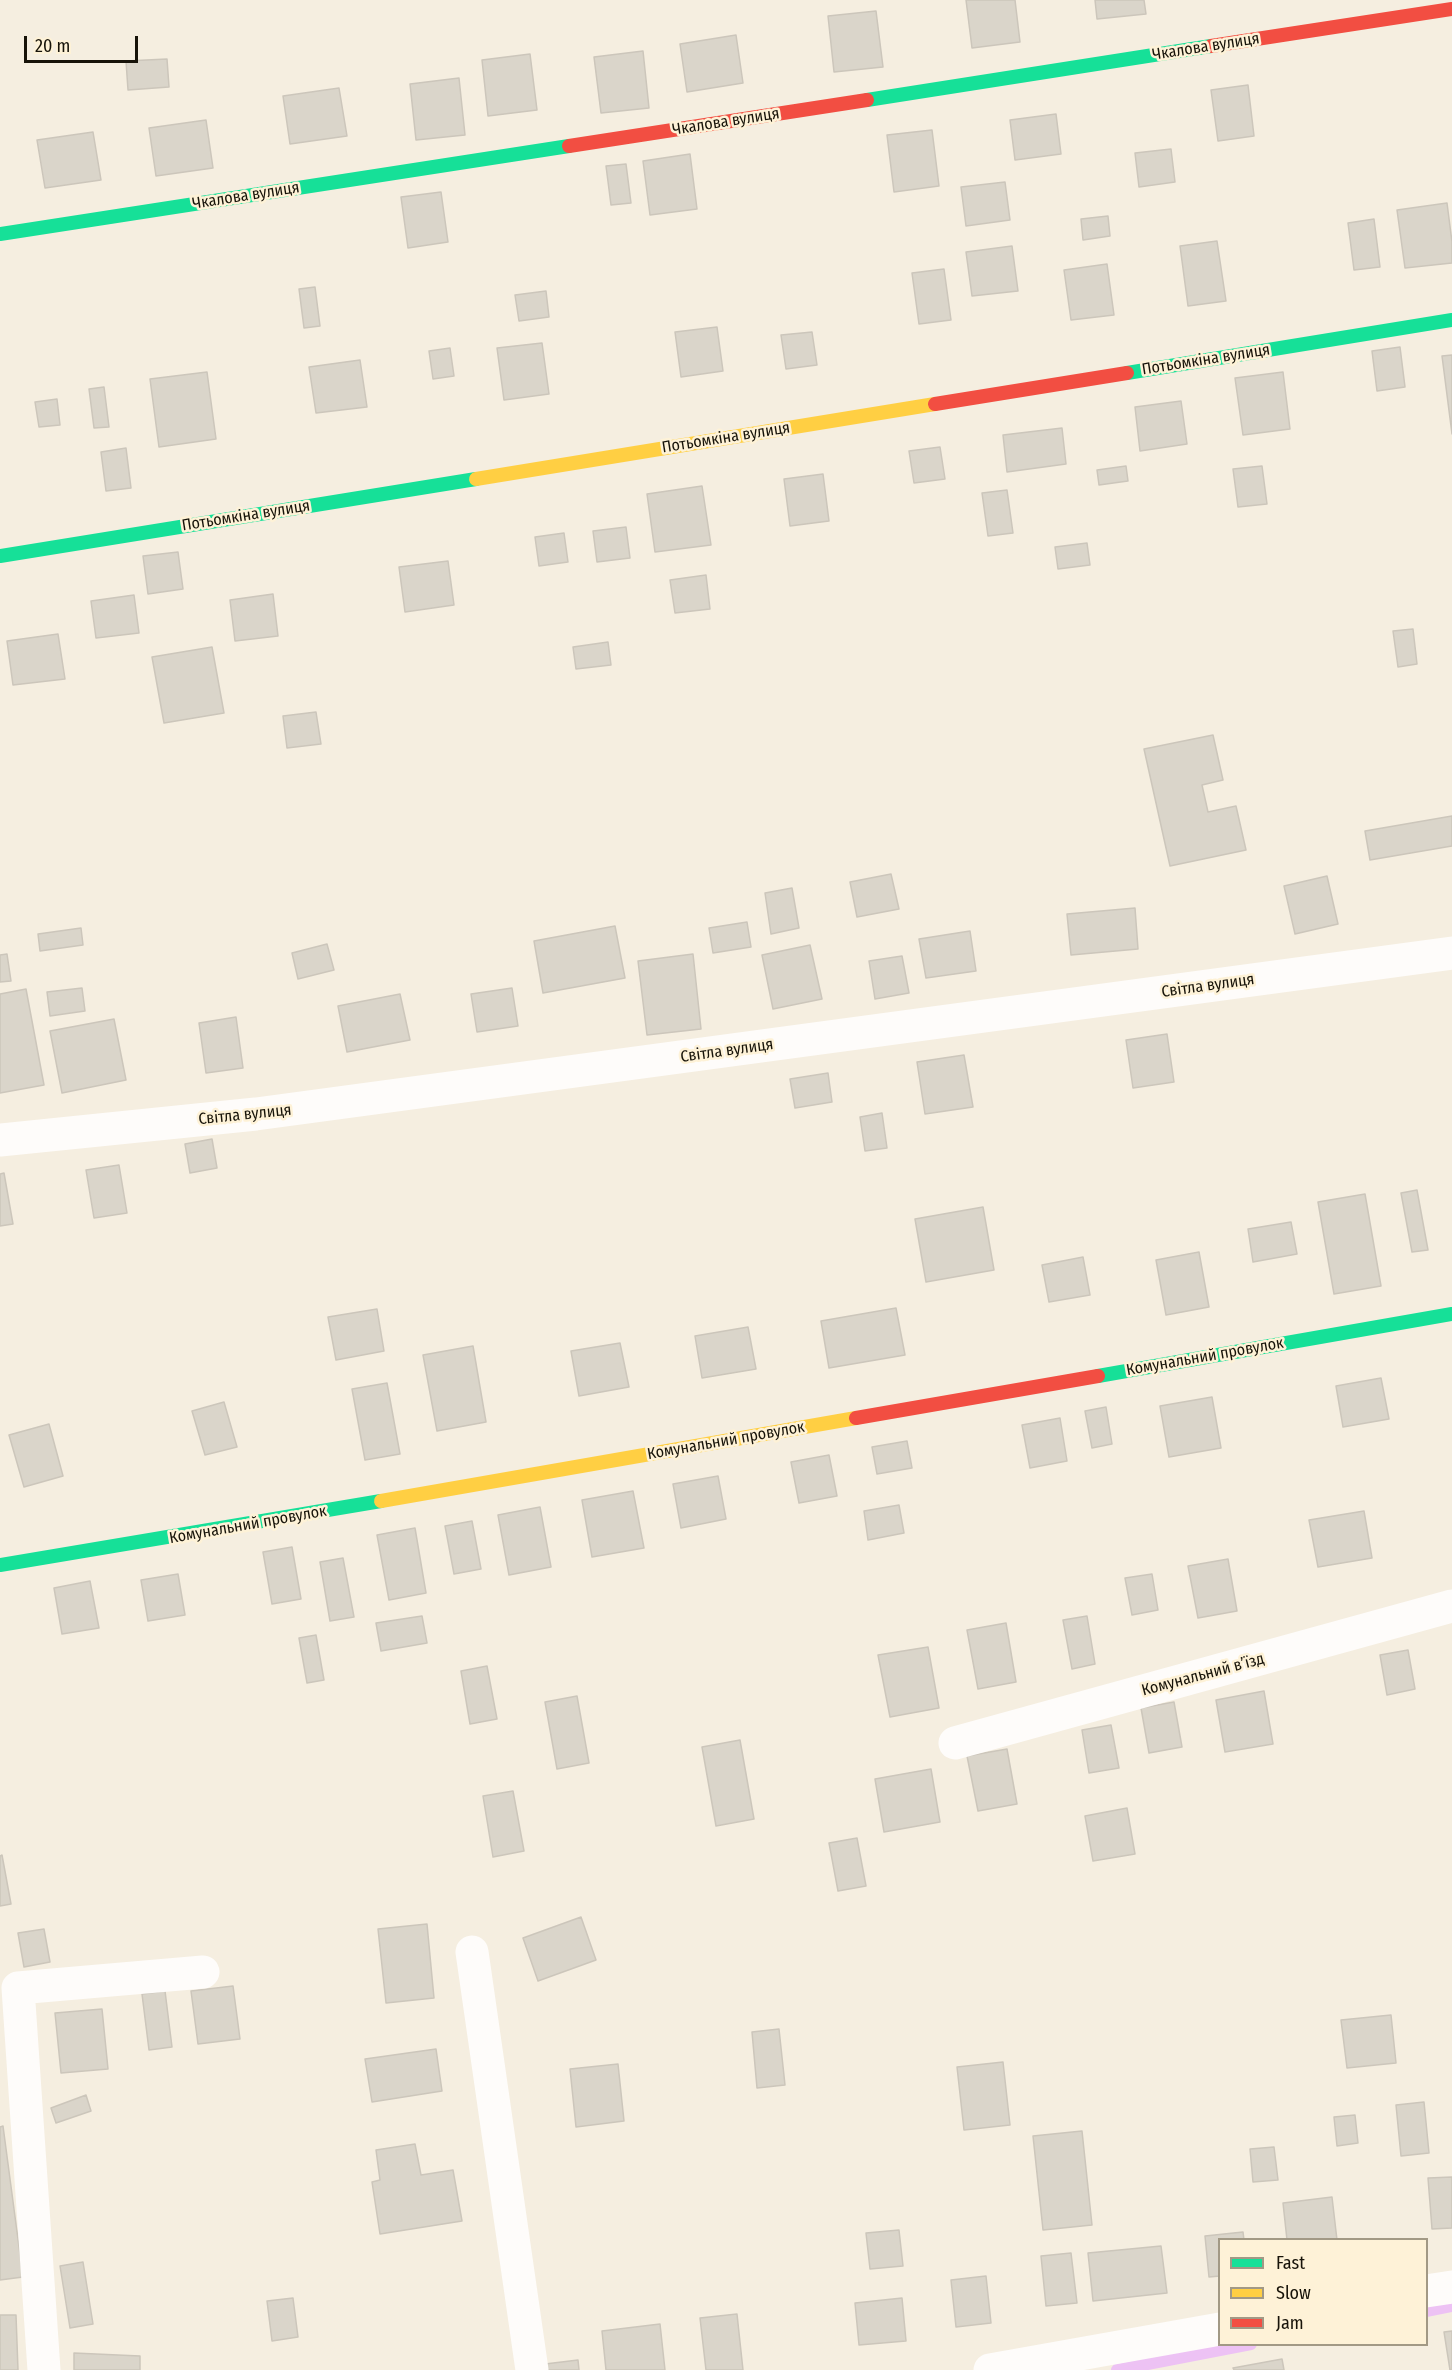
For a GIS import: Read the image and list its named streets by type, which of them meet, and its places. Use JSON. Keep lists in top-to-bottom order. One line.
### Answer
{"streets":{"street":["Чкалова вулиця","Потьомкіна вулиця","Світла вулиця","Комунальний провулок","Комунальний в’їзд"]},"legend":["Fast","Slow","Jam"],"scale_bar":"20 m"}
